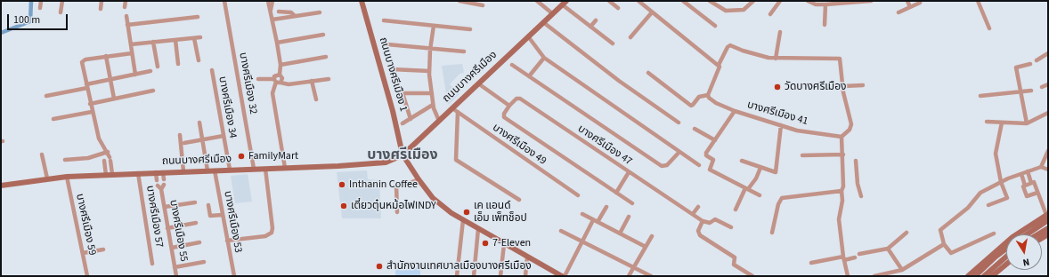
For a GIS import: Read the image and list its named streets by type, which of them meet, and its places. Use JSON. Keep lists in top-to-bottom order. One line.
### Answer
{"streets":{"street":["ถนนบางศรีเมือง 1","ถนนบางศรีเมือง","บางศรีเมือง 32","บางศรีเมือง 34","บางศรีเมือง 41","บางศรีเมือง 49","บางศรีเมือง 47","บางศรีเมือง 57","บางศรีเมือง 53","บางศรีเมือง 59","บางศรีเมือง 55"]},"crossings":[["ถนนบางศรีเมือง 1","ถนนบางศรีเมือง"],["ถนนบางศรีเมือง","บางศรีเมือง 32"],["ถนนบางศรีเมือง","บางศรีเมือง 34"],["ถนนบางศรีเมือง","บางศรีเมือง 49"],["ถนนบางศรีเมือง","บางศรีเมือง 57"],["ถนนบางศรีเมือง","บางศรีเมือง 53"],["ถนนบางศรีเมือง","บางศรีเมือง 59"],["ถนนบางศรีเมือง","บางศรีเมือง 55"]],"districts":["บางศรีเมือง"],"places":["วัดบางศรีเมือง","FamilyMart","Inthanin Coffee","เตี๋ยวตุ๋นหม้อไฟINDY","เค แอนด์ เอ็ม เพ็ทช็อป","7-Eleven","สำนักงานเทศบาลเมืองบางศรีเมือง"],"scale_bar":"100 m","north":"bottom"}
